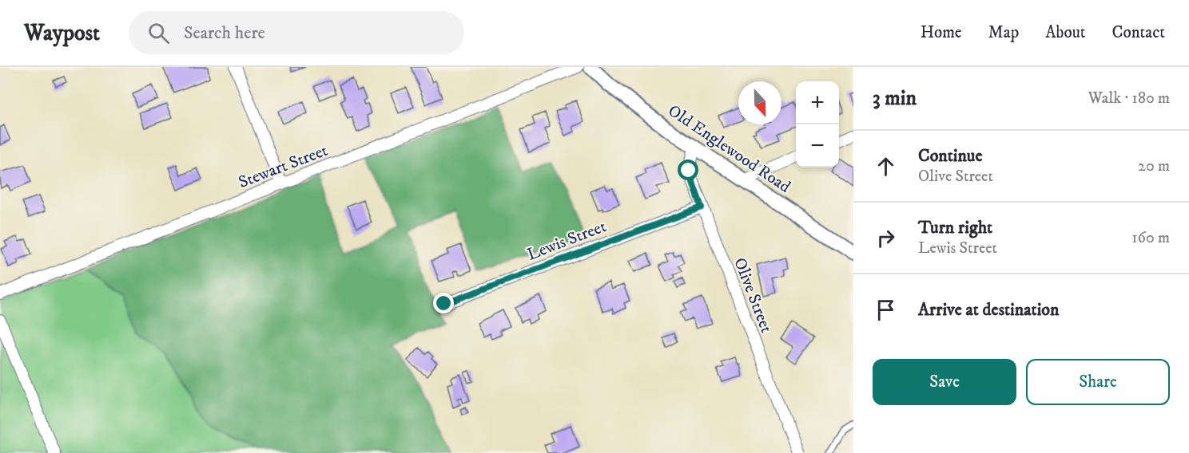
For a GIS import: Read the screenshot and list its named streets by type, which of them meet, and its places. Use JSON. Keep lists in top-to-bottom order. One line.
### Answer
{"streets":{"street":["Old Englewood Road","Stewart Street","Lewis Street","Olive Street"]},"crossings":[["Old Englewood Road","Olive Street"],["Lewis Street","Olive Street"]],"north":"bottom","page":{"header":"Waypost","search":"Search here","nav":["Home","Map","About","Contact"],"heading":["3 min","Walk · 180 m"],"map_buttons":["+","−"],"list":[["Continue","Olive Street","20 m"],["Turn right","Lewis Street","160 m"],"Arrive at destination"],"buttons":["Save","Share"]}}
